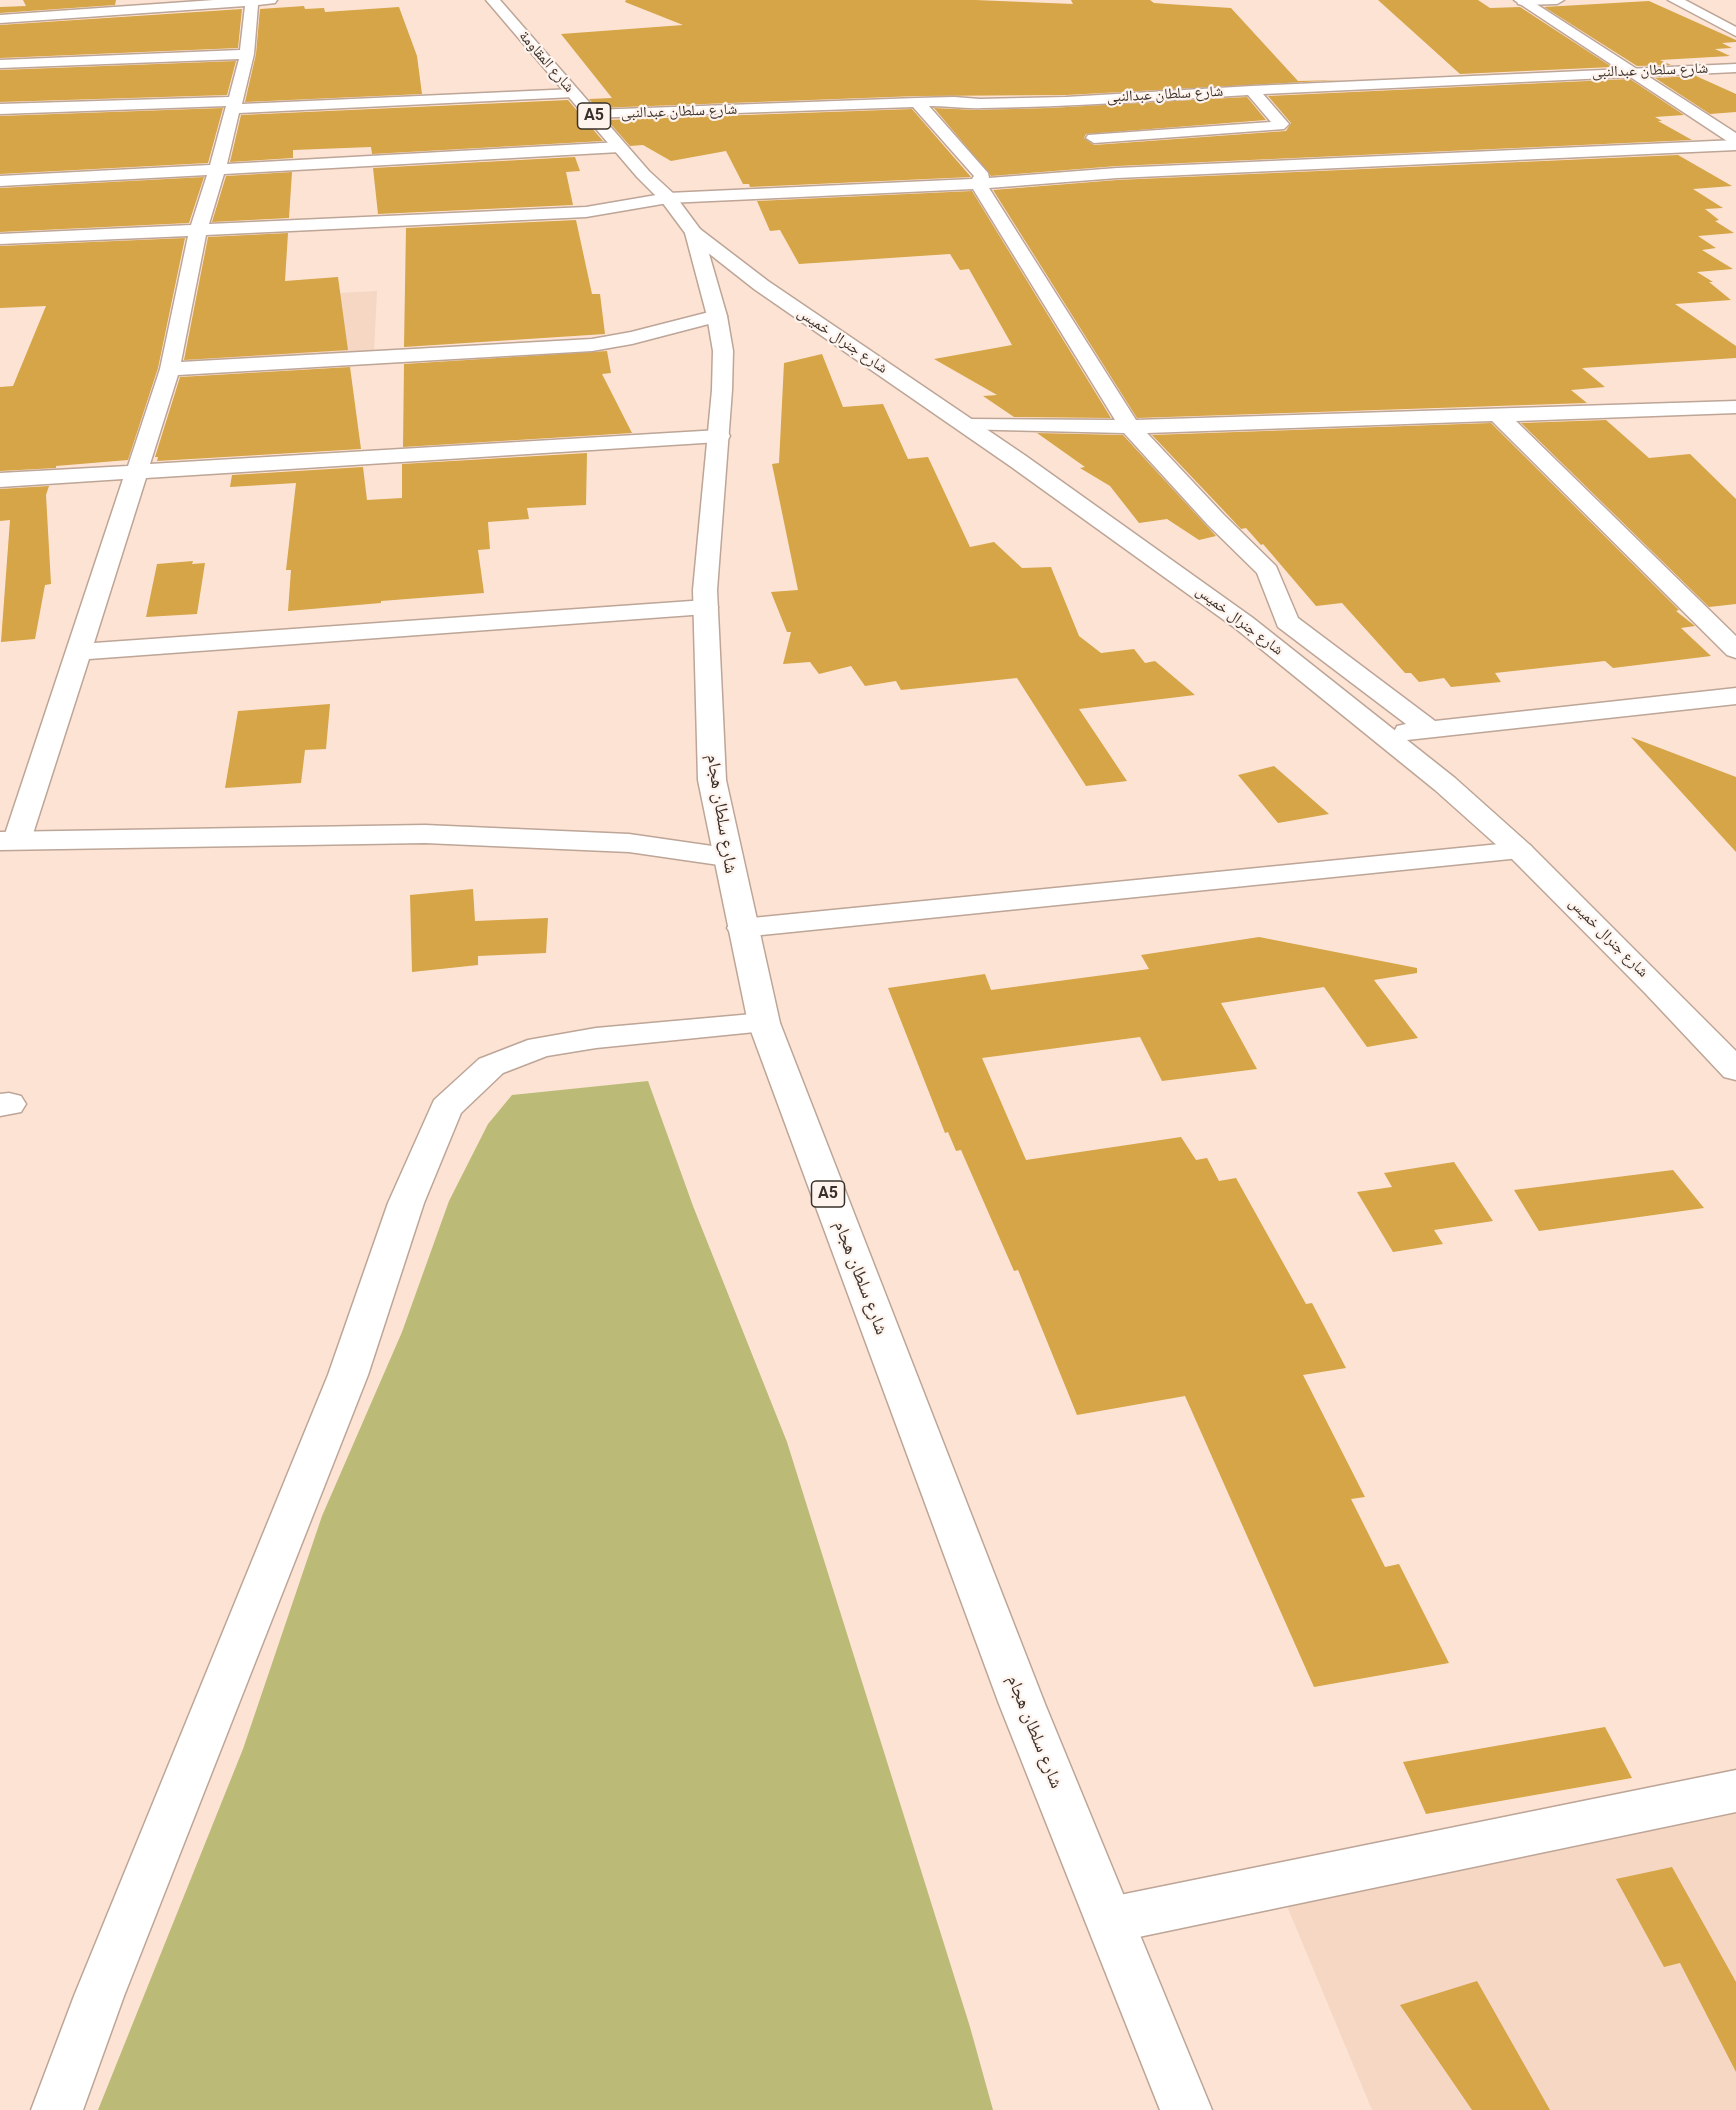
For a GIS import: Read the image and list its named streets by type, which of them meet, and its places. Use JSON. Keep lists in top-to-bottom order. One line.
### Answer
{"streets":{"main road":["شارع المقاومة","شارع سلطان عبدالنبى","A5","شارع جنرال خميس","شارع سلطان هجام"]},"crossings":[["شارع المقاومة","شارع سلطان عبدالنبى"],["شارع المقاومة","شارع جنرال خميس"],["شارع المقاومة","شارع سلطان هجام"],["شارع جنرال خميس","شارع سلطان هجام"]]}
